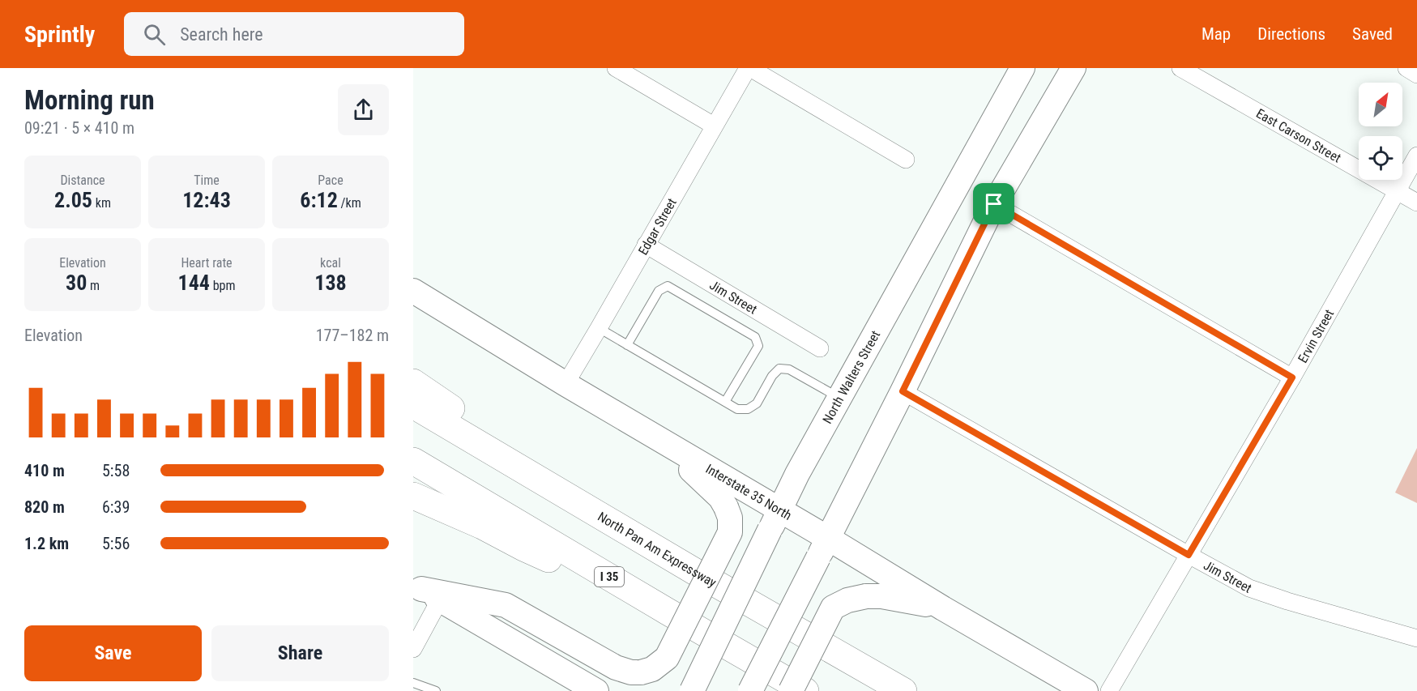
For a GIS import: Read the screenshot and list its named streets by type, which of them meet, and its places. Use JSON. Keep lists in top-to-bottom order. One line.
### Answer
{"streets":{"highway":["North Pan Am Expressway","I 35"],"main road":["North Walters Street","Interstate 35 North"],"street":["East Carson Street","Edgar Street","Jim Street","Ervin Street"]},"crossings":[["East Carson Street","Ervin Street"],["Edgar Street","Jim Street"],["Edgar Street","Interstate 35 North"],["Jim Street","Ervin Street"],["North Walters Street","Interstate 35 North"]],"north":"top right","page":{"header":"Sprintly","search":"Search here","nav":["Map","Directions","Saved"],"heading":["Morning run","09:21 · 5 × 410 m"],"stats":[["Distance","2.05 km"],["Time","12:43"],["Pace","6:12 /km"],["Elevation","30 m"],["Heart rate","144 bpm"],["kcal","138"]],"chart":["Elevation","177–182 m"],"list":[{"name":"410 m","note":"5:58"},{"name":"820 m","note":"6:39"},{"name":"1.2 km","note":"5:56"}],"buttons":["Save","Share"]}}
